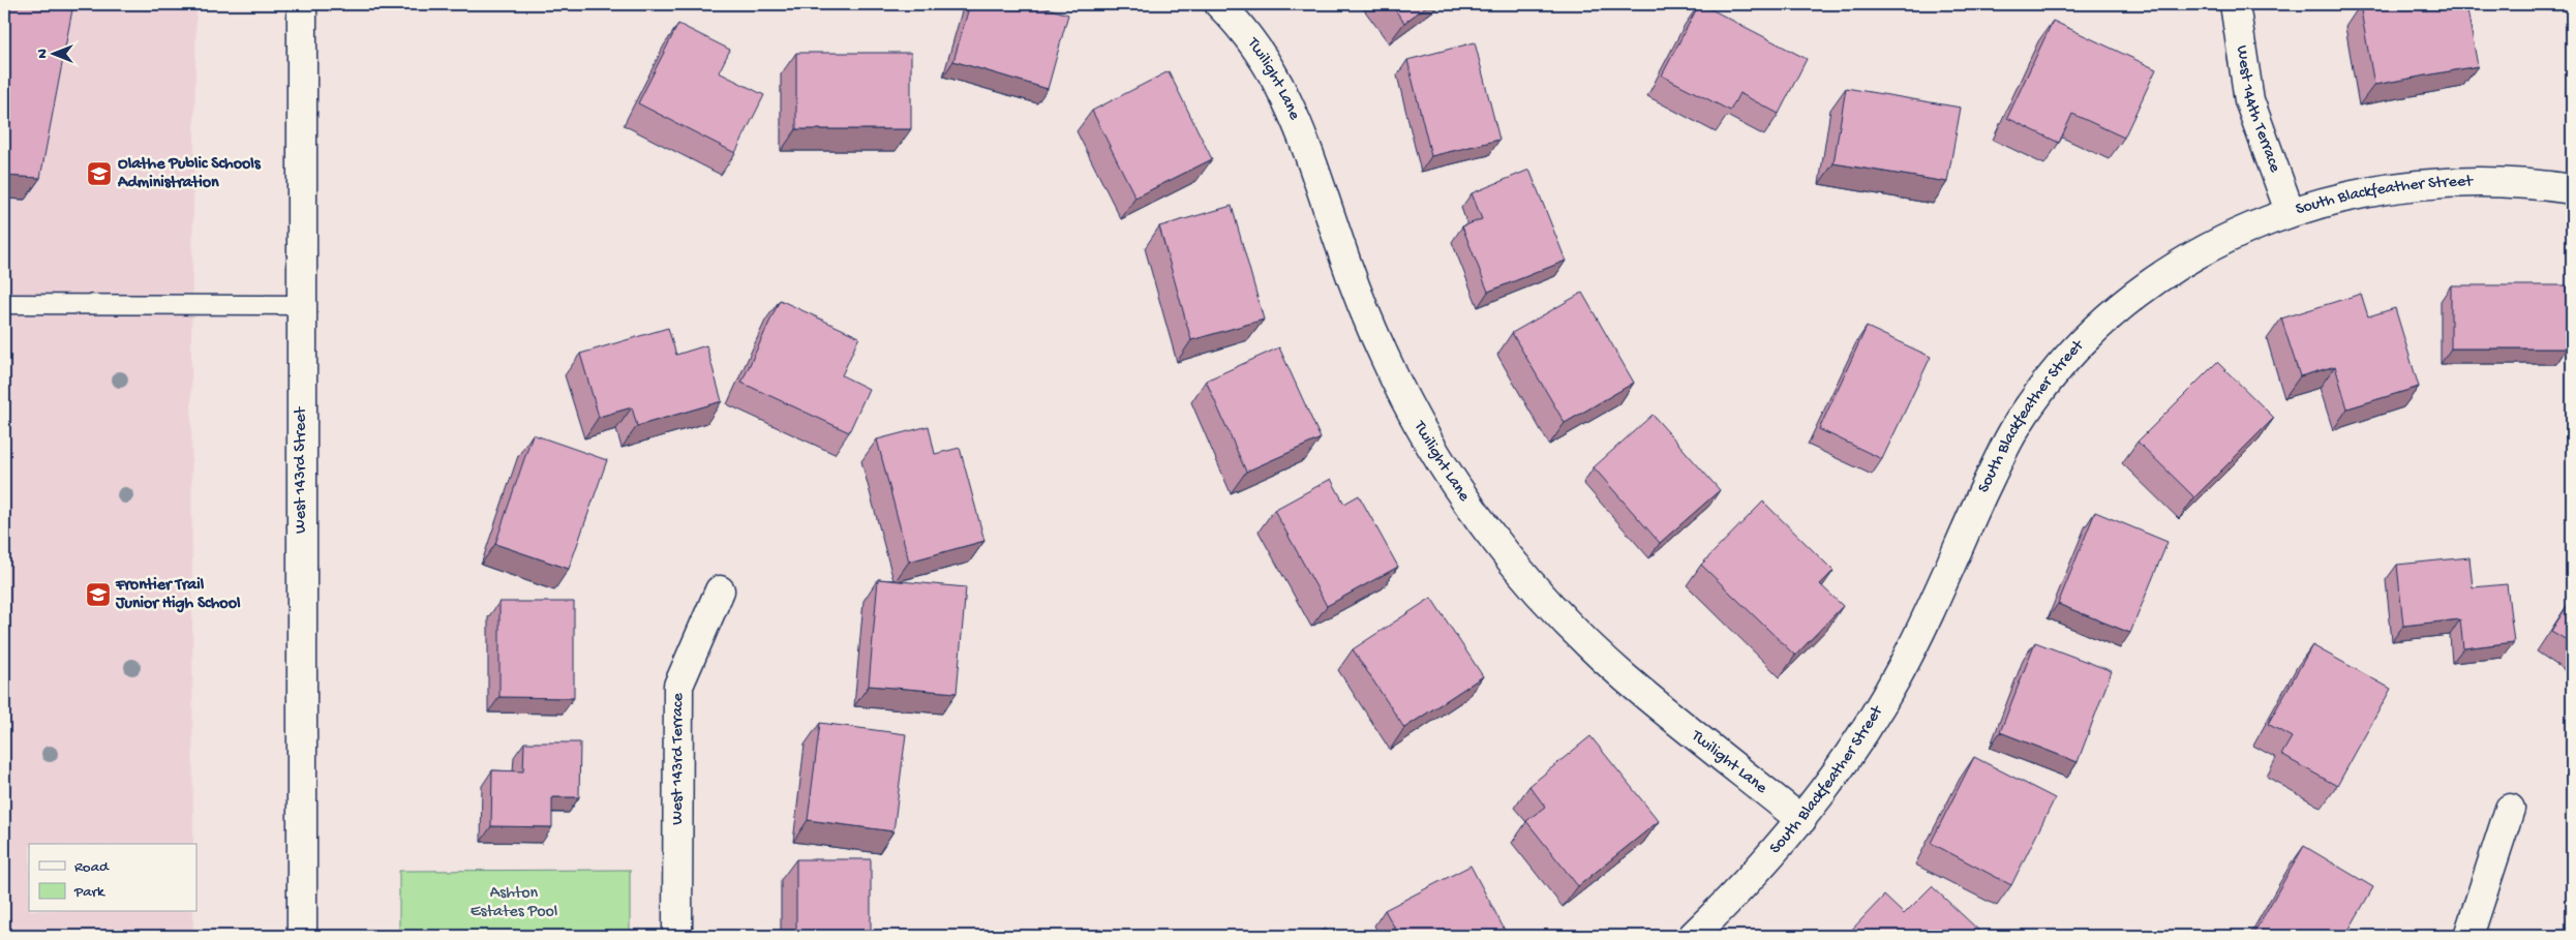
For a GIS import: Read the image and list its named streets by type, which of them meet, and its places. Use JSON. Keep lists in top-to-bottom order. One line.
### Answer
{"streets":{"street":["Twilight Lane","West 144th Terrace","South Blackfeather Street","West 143rd Street","West 143rd Terrace"]},"crossings":[["Twilight Lane","South Blackfeather Street"],["West 144th Terrace","South Blackfeather Street"]],"parks":["Ashton Estates Pool"],"places":{"school or university":["Olathe Public Schools Administration","Frontier Trail Junior High School"]},"legend":["Road","Park"],"north":"left"}
